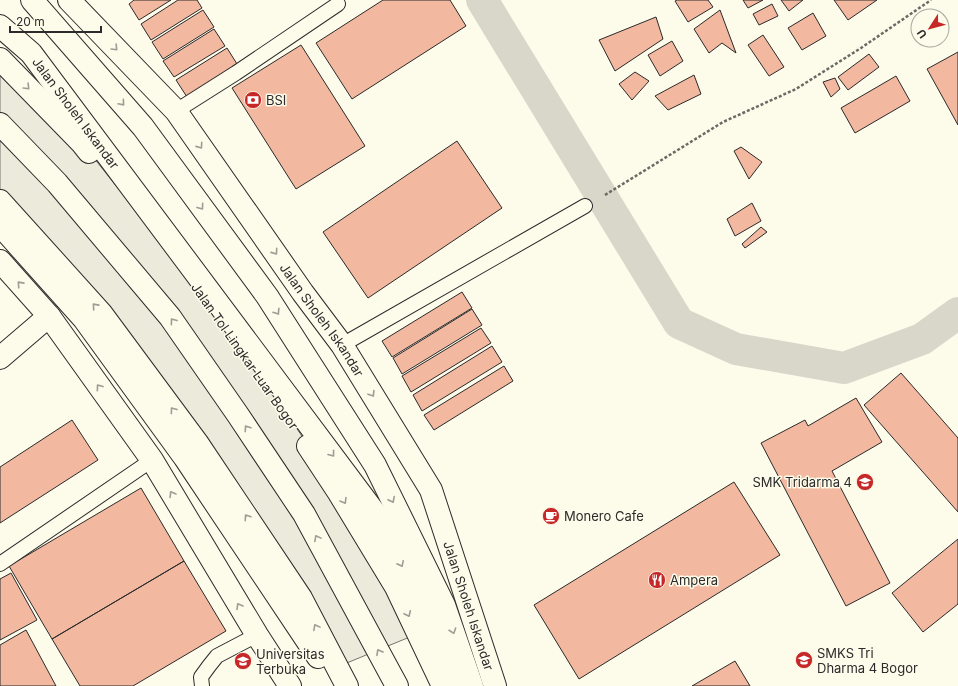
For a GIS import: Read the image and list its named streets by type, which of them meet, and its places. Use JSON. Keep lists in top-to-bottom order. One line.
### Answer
{"streets":{"main road":["Jalan Sholeh Iskandar","Jalan Tol Lingkar Luar Bogor"]},"places":{"bank":["BSI"],"school or university":["SMK Tridarma 4","SMKS Tri Dharma 4 Bogor","Universitas Terbuka"],"cafe":["Monero Cafe"],"restaurant":["Ampera"]},"scale_bar":"20 m","north":"bottom left"}
